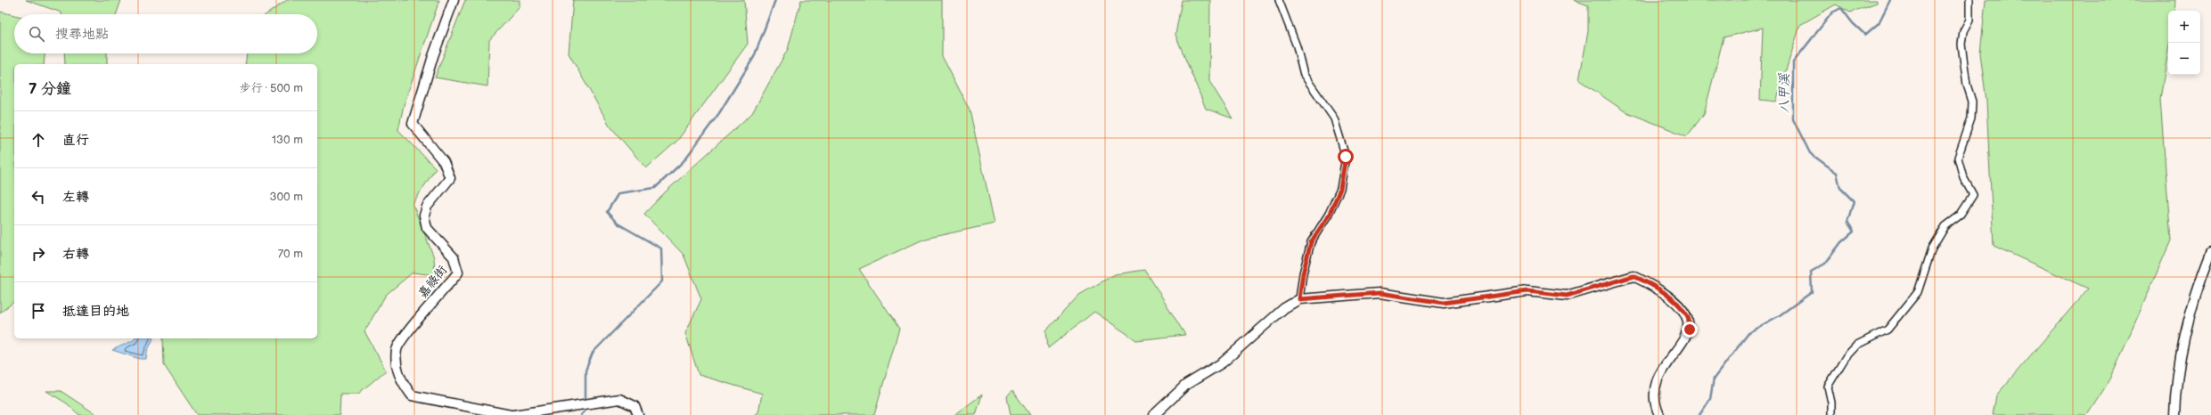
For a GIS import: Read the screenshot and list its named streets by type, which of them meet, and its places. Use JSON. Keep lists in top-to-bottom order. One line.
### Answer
{"streets":{"street":["嘉祿街"]},"water":["八甲溪"],"page":{"map_buttons":["+","−"],"search":"搜尋地點","heading":["7 分鐘","步行 · 500 m"],"list":[["直行","130 m"],["左轉","300 m"],["右轉","70 m"],"抵達目的地"]}}
